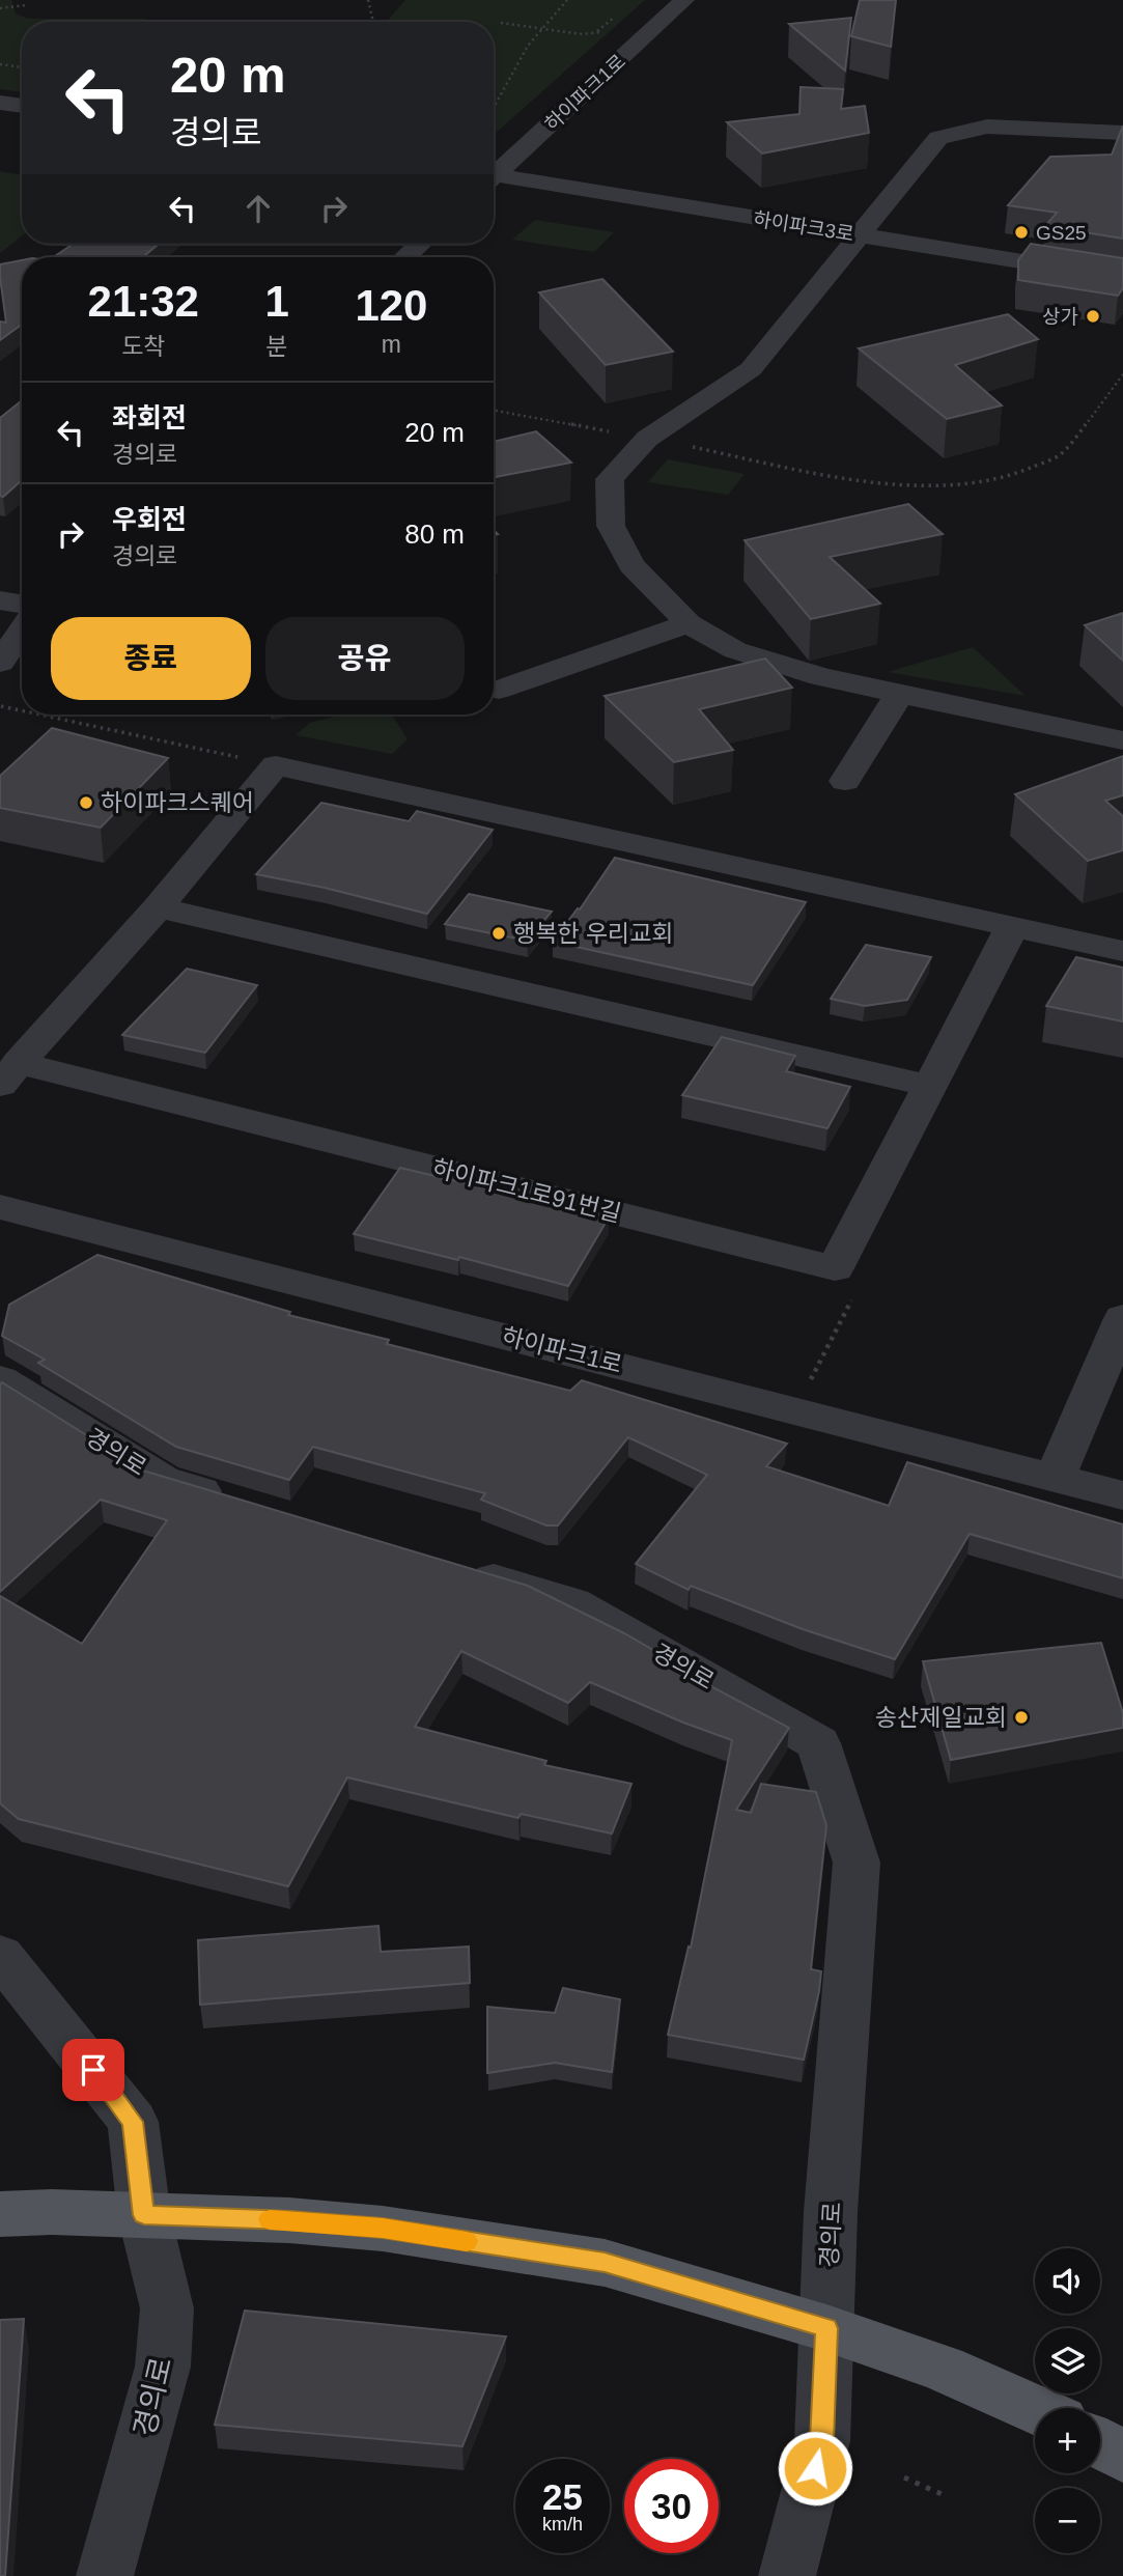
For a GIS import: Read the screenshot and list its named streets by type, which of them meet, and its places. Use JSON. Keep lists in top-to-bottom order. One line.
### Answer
{"streets":{"street":["하이파크1로","하이파크3로","하이파크1로91번길","경의로"]},"places":["GS25","상가","하이파크스퀘어","행복한 우리교회","송산제일교회"],"page":{"turn":["20 m","경의로"],"eta":["21:32","도착","1","분","120","m"],"list":[{"name":"좌회전","note":"경의로","value":"20 m"},{"name":"우회전","note":"경의로","value":"80 m"}],"buttons":["종료","공유"],"map_buttons":["+","−"],"speed":"25 km/h","limit":"30"}}
